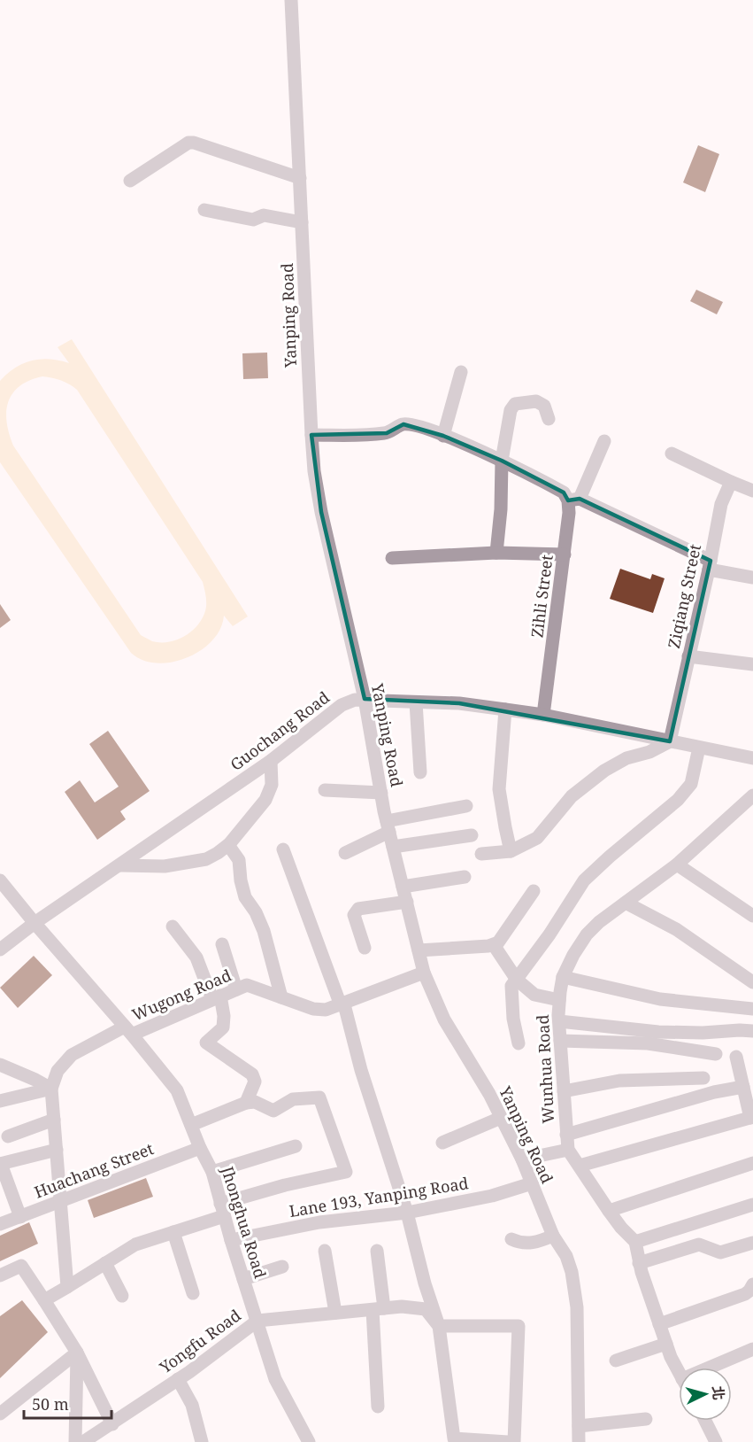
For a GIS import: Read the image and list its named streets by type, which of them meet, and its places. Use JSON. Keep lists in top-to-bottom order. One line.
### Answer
{"streets":{"street":["Yanping Road","Zihli Street","Ziqiang Street","Guochang Road","Wugong Road","Wunhua Road","Huachang Street","Lane 193, Yanping Road","Jhonghua Road","Yongfu Road"]},"crossings":[["Yanping Road","Guochang Road"],["Yanping Road","Wugong Road"],["Yanping Road","Lane 193, Yanping Road"],["Zihli Street","Guochang Road"],["Ziqiang Street","Guochang Road"],["Guochang Road","Jhonghua Road"],["Wugong Road","Jhonghua Road"],["Huachang Street","Jhonghua Road"],["Lane 193, Yanping Road","Jhonghua Road"],["Jhonghua Road","Yongfu Road"]],"scale_bar":"50 m","north":"right"}
